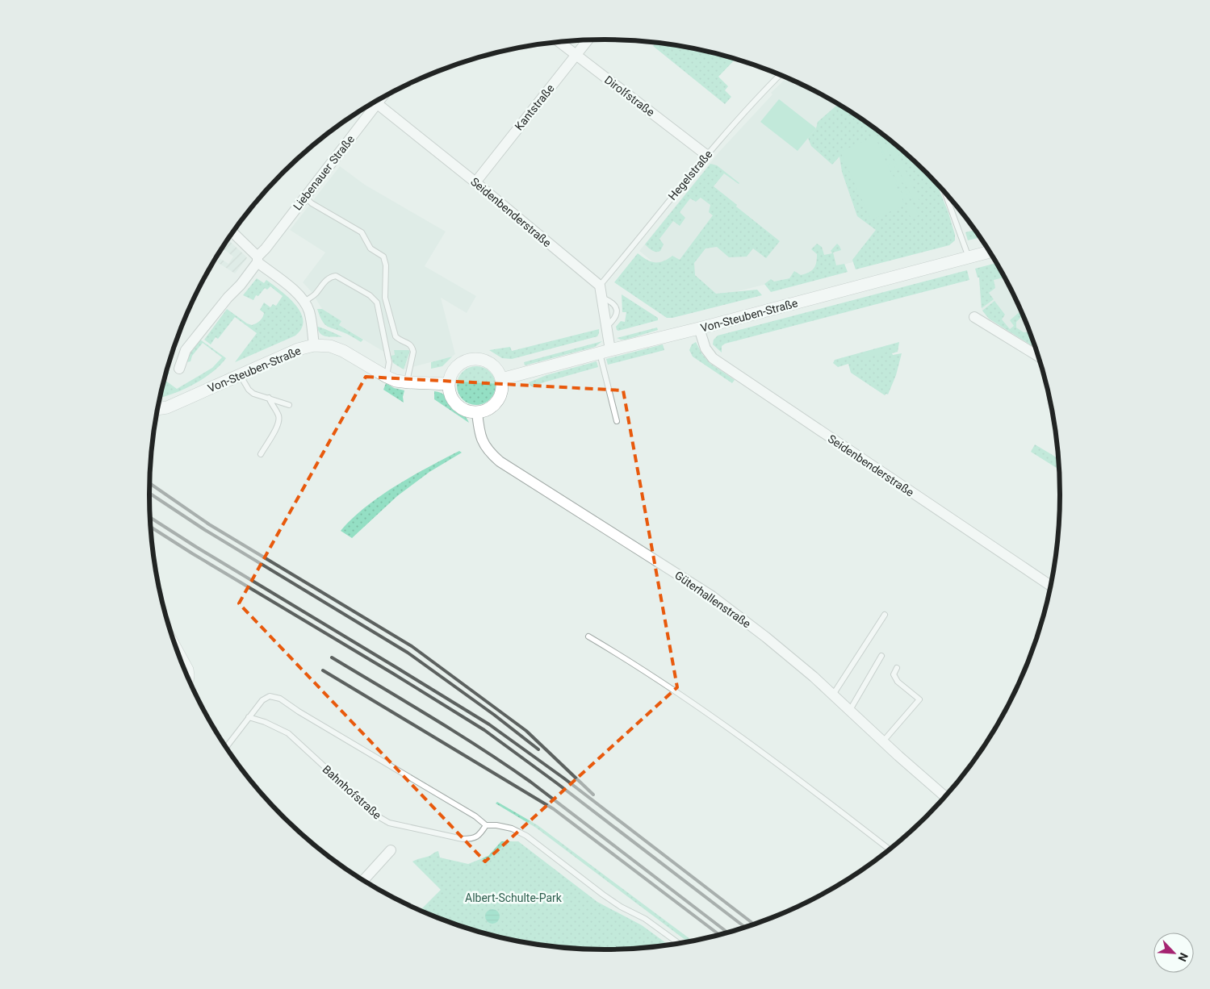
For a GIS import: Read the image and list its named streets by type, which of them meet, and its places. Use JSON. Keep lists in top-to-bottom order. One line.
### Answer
{"streets":{"street":["Dirolfstraße","Kantstraße","Liebenauer Straße","Seidenbenderstraße","Von-Steuben-Straße","Güterhallenstraße"],"lane":["Hegelstraße","Bahnhofstraße"]},"crossings":[["Dirolfstraße","Kantstraße"],["Dirolfstraße","Hegelstraße"],["Kantstraße","Seidenbenderstraße"],["Hegelstraße","Seidenbenderstraße"],["Seidenbenderstraße","Von-Steuben-Straße"],["Von-Steuben-Straße","Güterhallenstraße"]],"parks":["Albert-Schulte-Park"],"north":"bottom right"}
